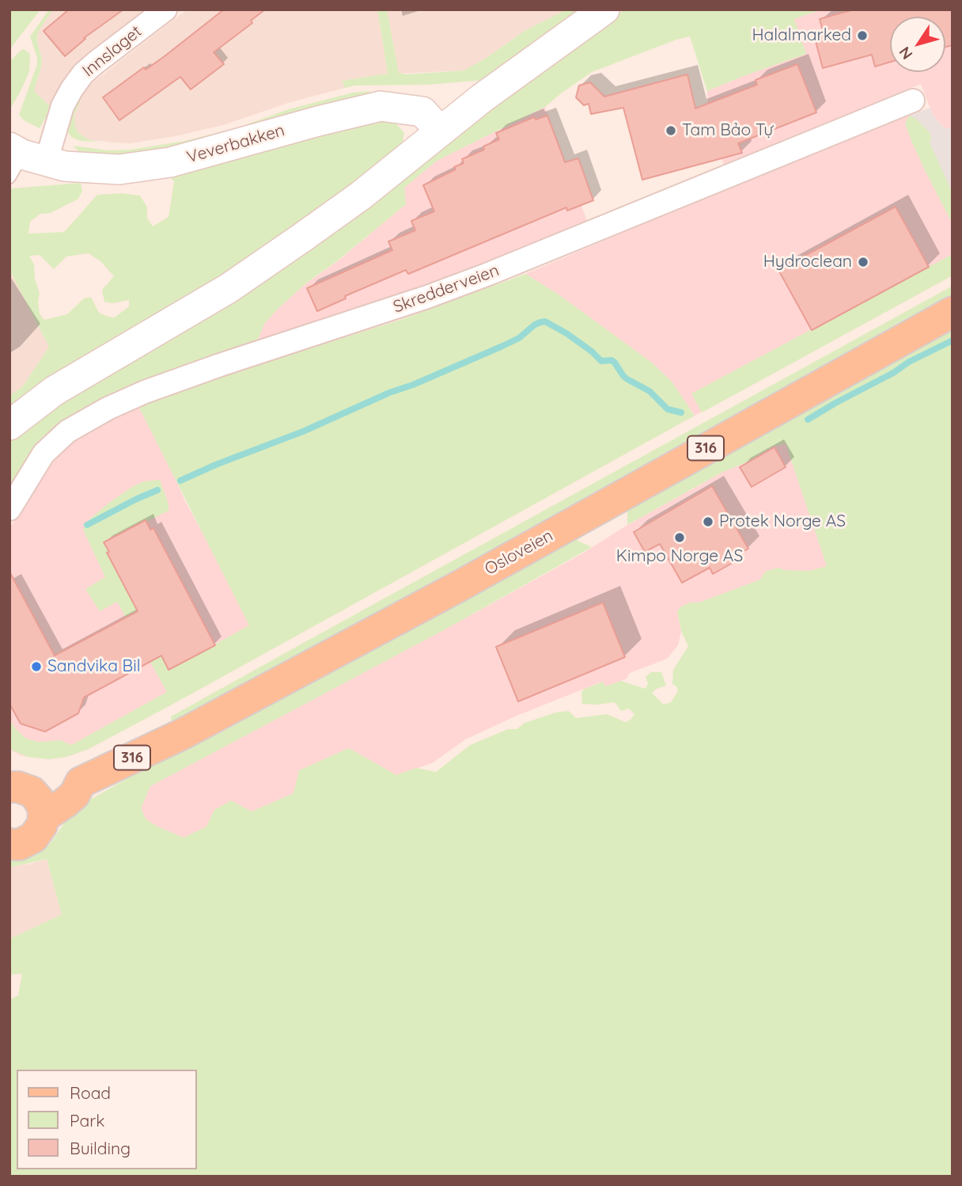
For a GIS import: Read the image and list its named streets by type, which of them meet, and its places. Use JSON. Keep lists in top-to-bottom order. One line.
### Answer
{"streets":{"main road":["316","Osloveien"],"street":["Innslaget","Veverbakken","Skredderveien"]},"crossings":[["Innslaget","Veverbakken"],["316","Osloveien"]],"places":["Halalmarked","Tam Bảo Tự","Hydroclean","Protek Norge AS","Kimpo Norge AS","Sandvika Bil"],"legend":["Road","Park","Building"],"north":"bottom left"}
